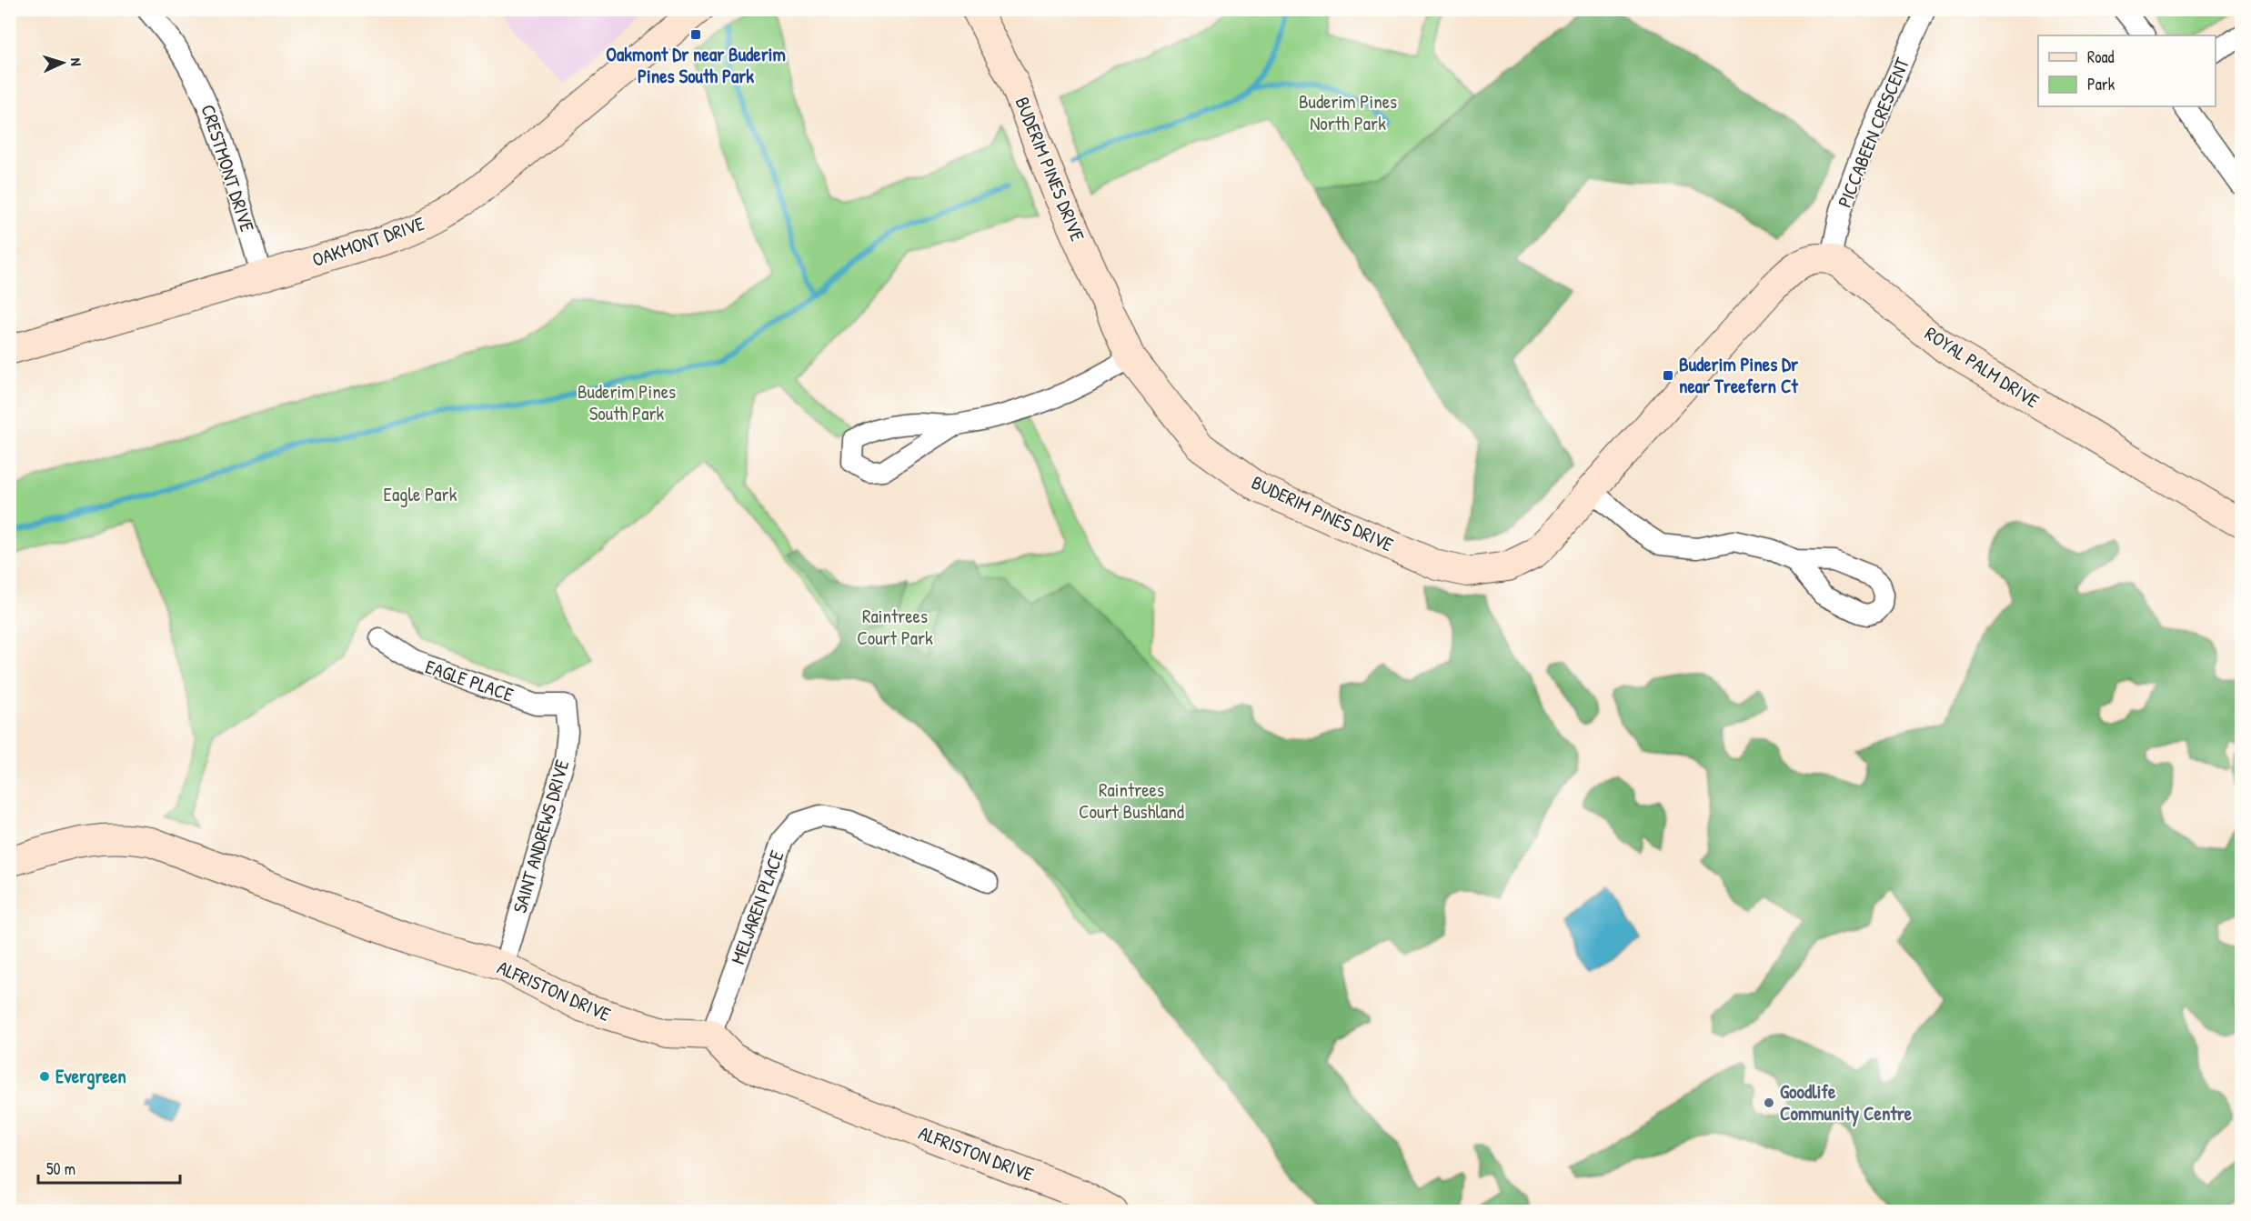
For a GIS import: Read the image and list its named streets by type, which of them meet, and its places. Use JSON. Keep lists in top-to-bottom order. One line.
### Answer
{"streets":{"street":["PICCABEEN CRESCENT","CRESTMONT DRIVE","BUDERIM PINES DRIVE","OAKMONT DRIVE","ROYAL PALM DRIVE","EAGLE PLACE","SAINT ANDREWS DRIVE","MELJAREN PLACE","ALFRISTON DRIVE"]},"crossings":[["PICCABEEN CRESCENT","BUDERIM PINES DRIVE"],["PICCABEEN CRESCENT","ROYAL PALM DRIVE"],["CRESTMONT DRIVE","OAKMONT DRIVE"],["BUDERIM PINES DRIVE","ROYAL PALM DRIVE"],["EAGLE PLACE","SAINT ANDREWS DRIVE"],["SAINT ANDREWS DRIVE","ALFRISTON DRIVE"],["MELJAREN PLACE","ALFRISTON DRIVE"]],"parks":["Buderim Pines North Park","Buderim Pines South Park","Eagle Park","Raintrees Court Park","Raintrees Court Bushland"],"places":{"transit":["Oakmont Dr near Buderim Pines South Park","Buderim Pines Dr near Treefern Ct"],"other":["Evergreen","Goodlife Community Centre"]},"legend":["Road","Park"],"scale_bar":"50 m","north":"right"}
